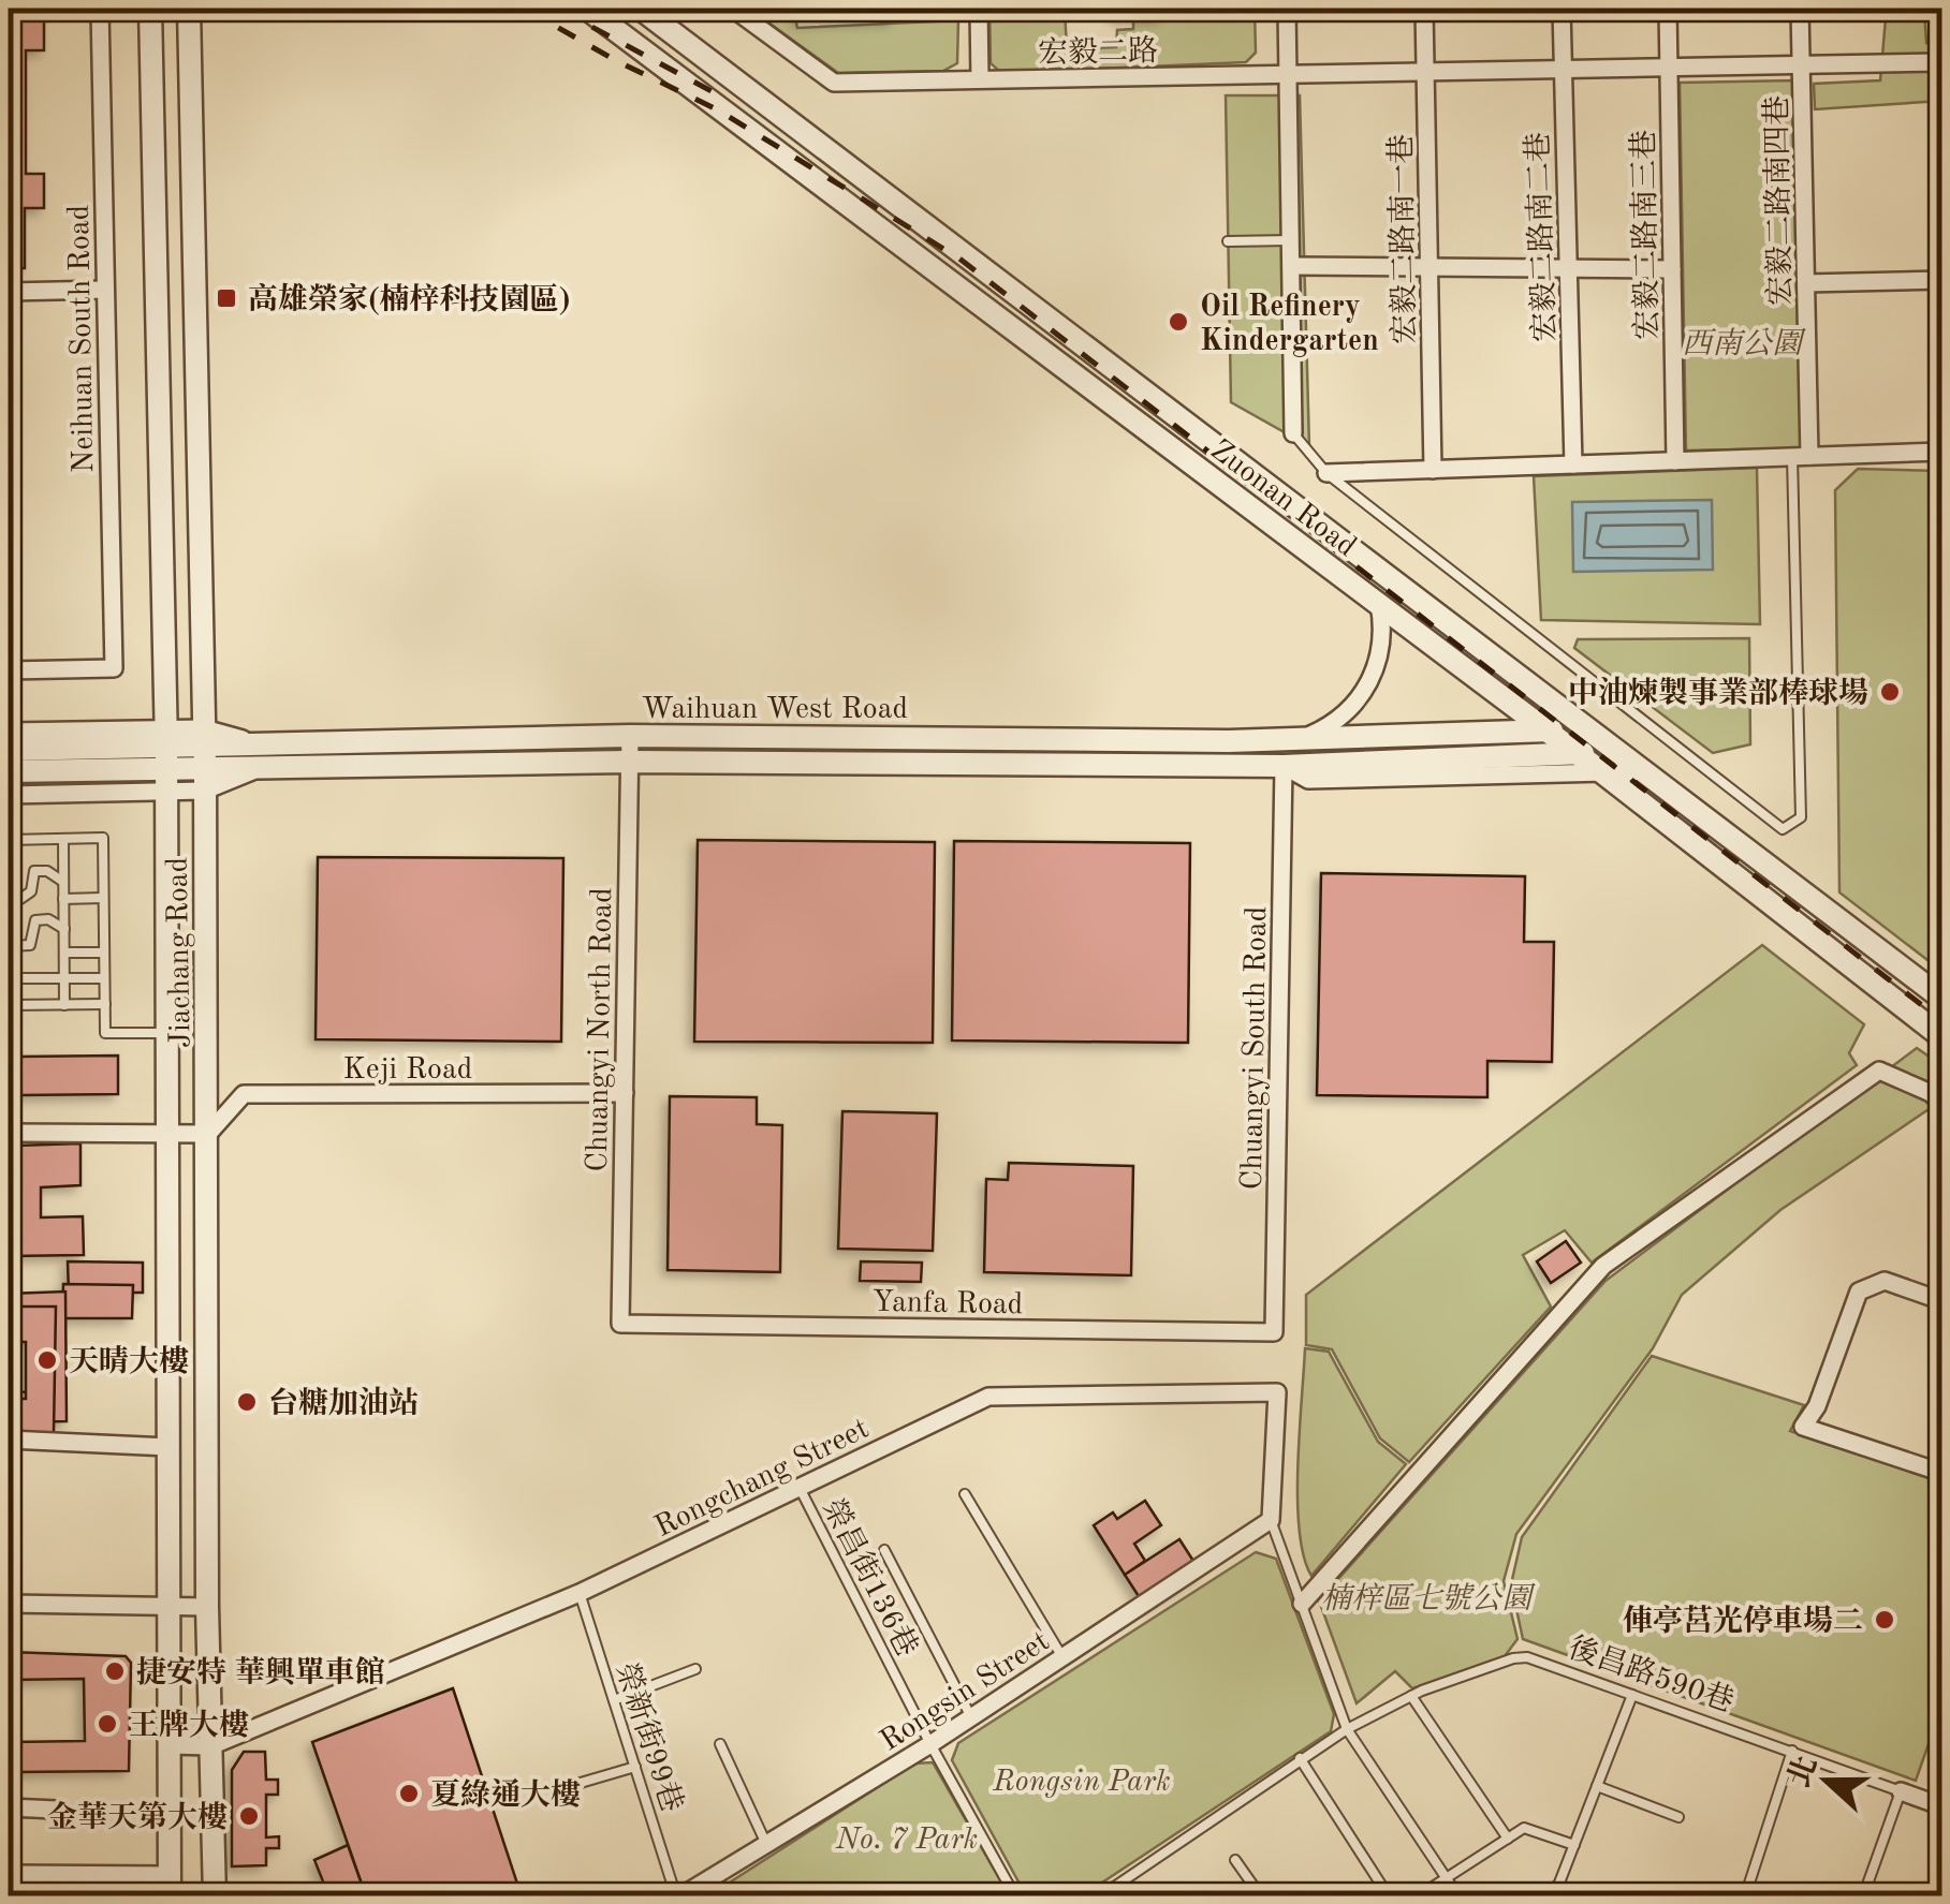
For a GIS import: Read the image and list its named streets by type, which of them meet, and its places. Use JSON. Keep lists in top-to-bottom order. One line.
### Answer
{"streets":{"street":["宏毅二路","宏毅二路南四巷","宏毅二路南三巷","宏毅二路南二巷","宏毅二路南一巷","Neihuan South Road","Zuonan Road","Waihuan West Road","Jiachang Road","Chuangyi North Road","Chuangyi South Road","Keji Road","Yanfa Road","Rongchang Street","後昌路590巷","Rongsin Street"],"lane":["榮昌街136巷","榮新街99巷"]},"crossings":[["宏毅二路","宏毅二路南四巷"],["宏毅二路","宏毅二路南三巷"],["宏毅二路","宏毅二路南二巷"],["宏毅二路","宏毅二路南一巷"],["Zuonan Road","Waihuan West Road"],["Waihuan West Road","Jiachang Road"],["Waihuan West Road","Chuangyi North Road"],["Waihuan West Road","Chuangyi South Road"],["Jiachang Road","Keji Road"],["Jiachang Road","Rongchang Street"],["Chuangyi North Road","Keji Road"],["Chuangyi North Road","Yanfa Road"],["Chuangyi South Road","Yanfa Road"],["Rongchang Street","榮昌街136巷"],["Rongchang Street","Rongsin Street"],["Rongchang Street","榮新街99巷"],["榮昌街136巷","Rongsin Street"],["Rongsin Street","榮新街99巷"]],"parks":["西南公園","楠梓區七號公園","Rongsin Park","No. 7 Park"],"places":{"transit":["高雄榮家(楠梓科技園區)"],"other":["Oil Refinery Kindergarten","中油煉製事業部棒球場","天晴大樓","台糖加油站","俥亭莒光停車場二","捷安特 華興單車館","王牌大樓","夏綠通大樓","金華天第大樓"]},"north":"left"}
